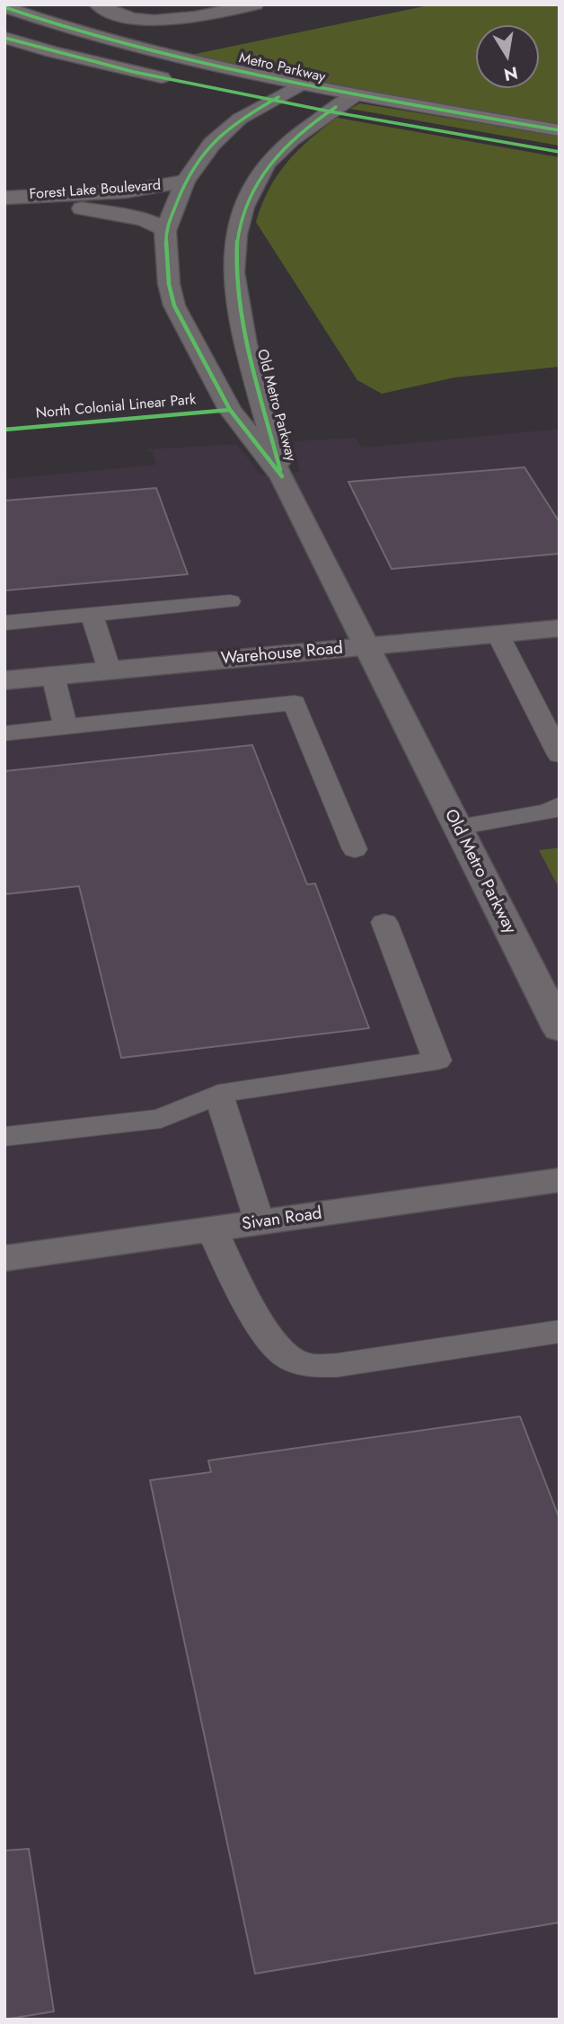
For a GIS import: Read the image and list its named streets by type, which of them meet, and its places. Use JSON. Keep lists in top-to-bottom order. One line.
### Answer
{"streets":{"main road":["Metro Parkway"],"street":["Forest Lake Boulevard","Old Metro Parkway","Warehouse Road","Sivan Road"],"cycle path":["North Colonial Linear Park"]},"crossings":[["Metro Parkway","Old Metro Parkway"],["Forest Lake Boulevard","Old Metro Parkway"],["Old Metro Parkway","Warehouse Road"]],"north":"bottom"}
